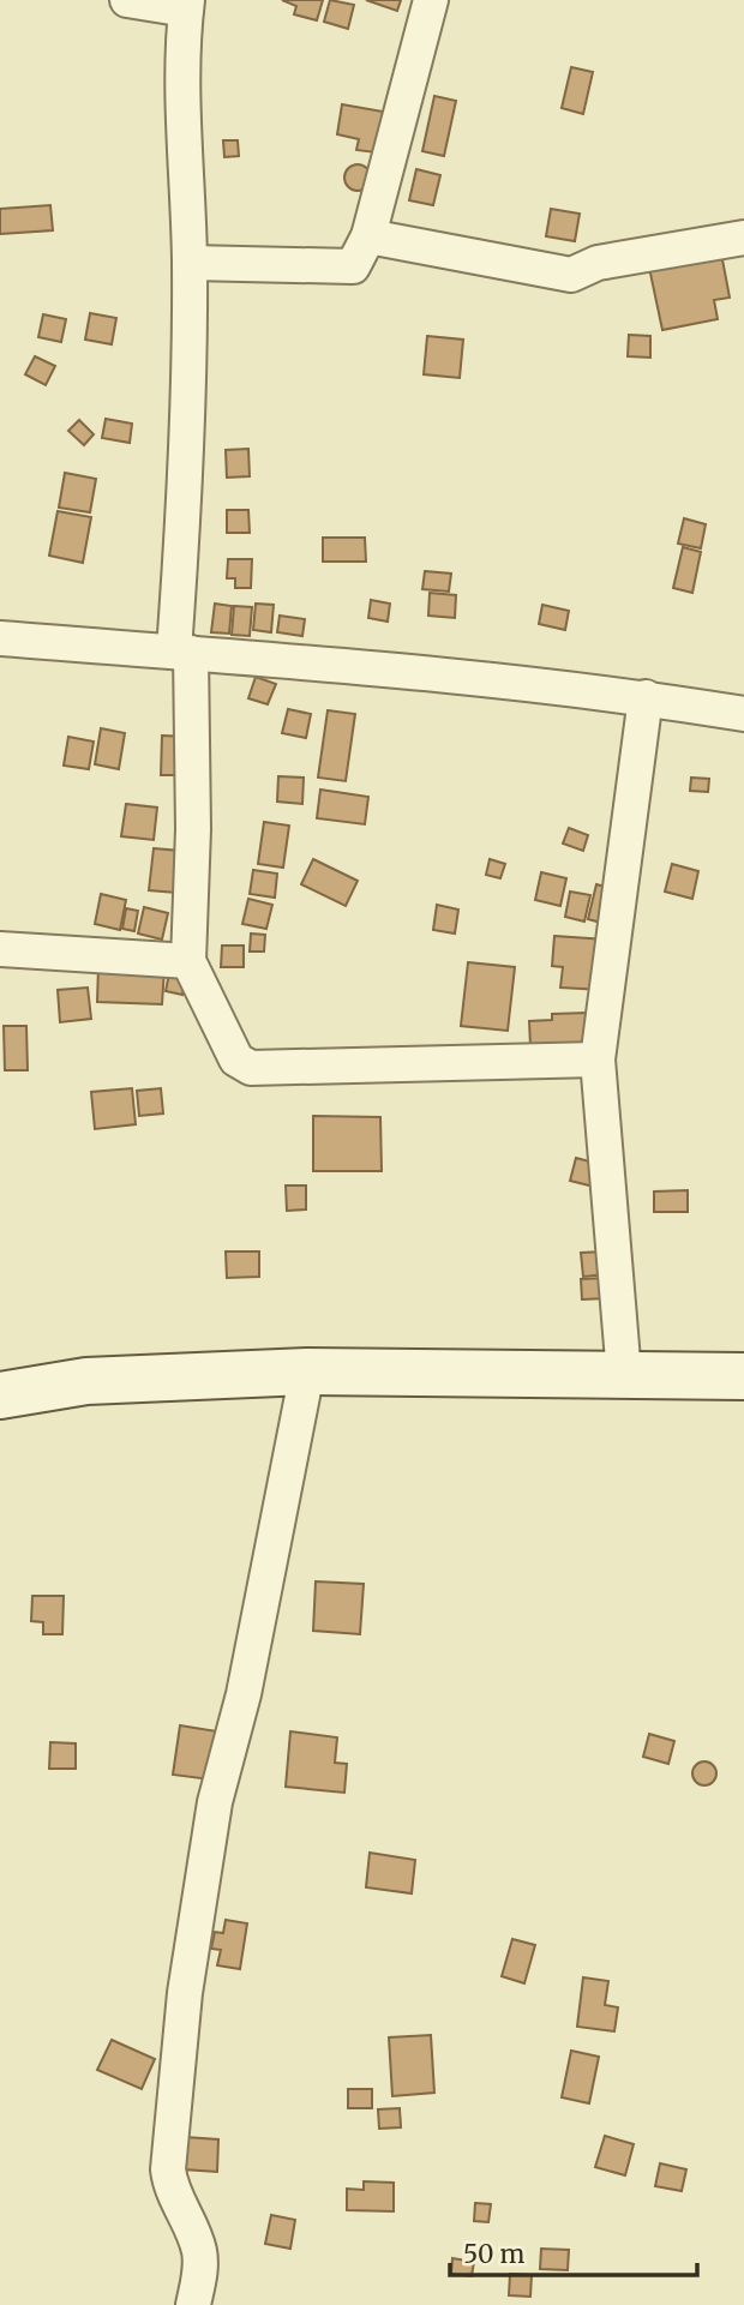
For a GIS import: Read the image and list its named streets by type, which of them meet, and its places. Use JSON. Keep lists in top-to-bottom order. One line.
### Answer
{"scale_bar":"50 m"}
